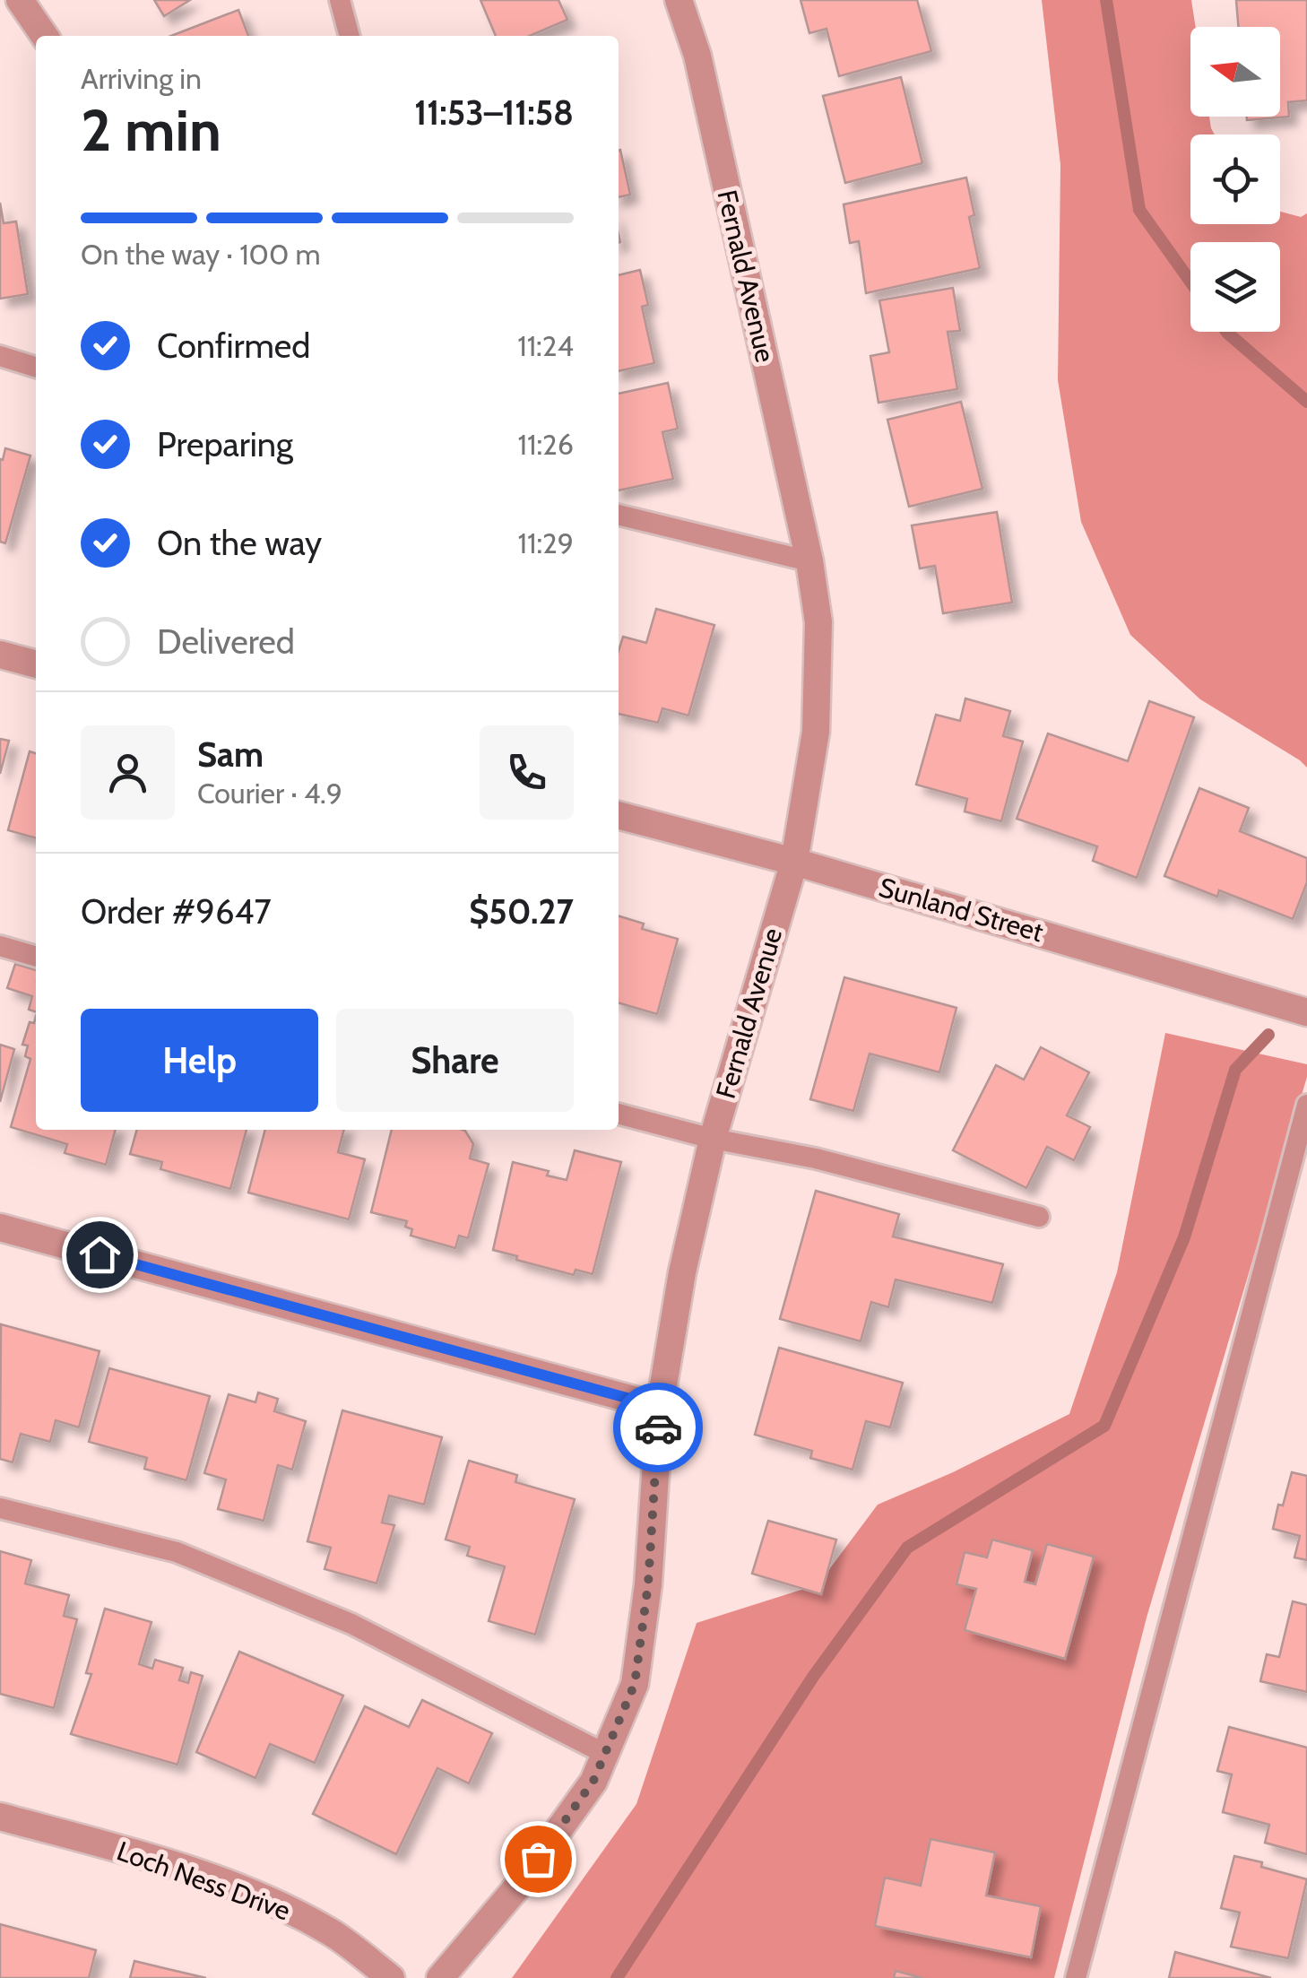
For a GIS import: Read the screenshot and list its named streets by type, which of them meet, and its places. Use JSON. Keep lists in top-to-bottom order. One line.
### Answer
{"streets":{"street":["Fernald Avenue","Sunland Street","Loch Ness Drive"]},"crossings":[["Fernald Avenue","Sunland Street"]],"north":"left","page":{"heading":["2 min","Arriving in","11:53–11:58"],"panel":["Sam","Courier · 4.9","Order #9647","$50.27"],"bar":"On the way · 100 m","list":[["Confirmed","11:24"],["Preparing","11:26"],["On the way","11:29"],"Delivered"],"buttons":["Help","Share"]}}
